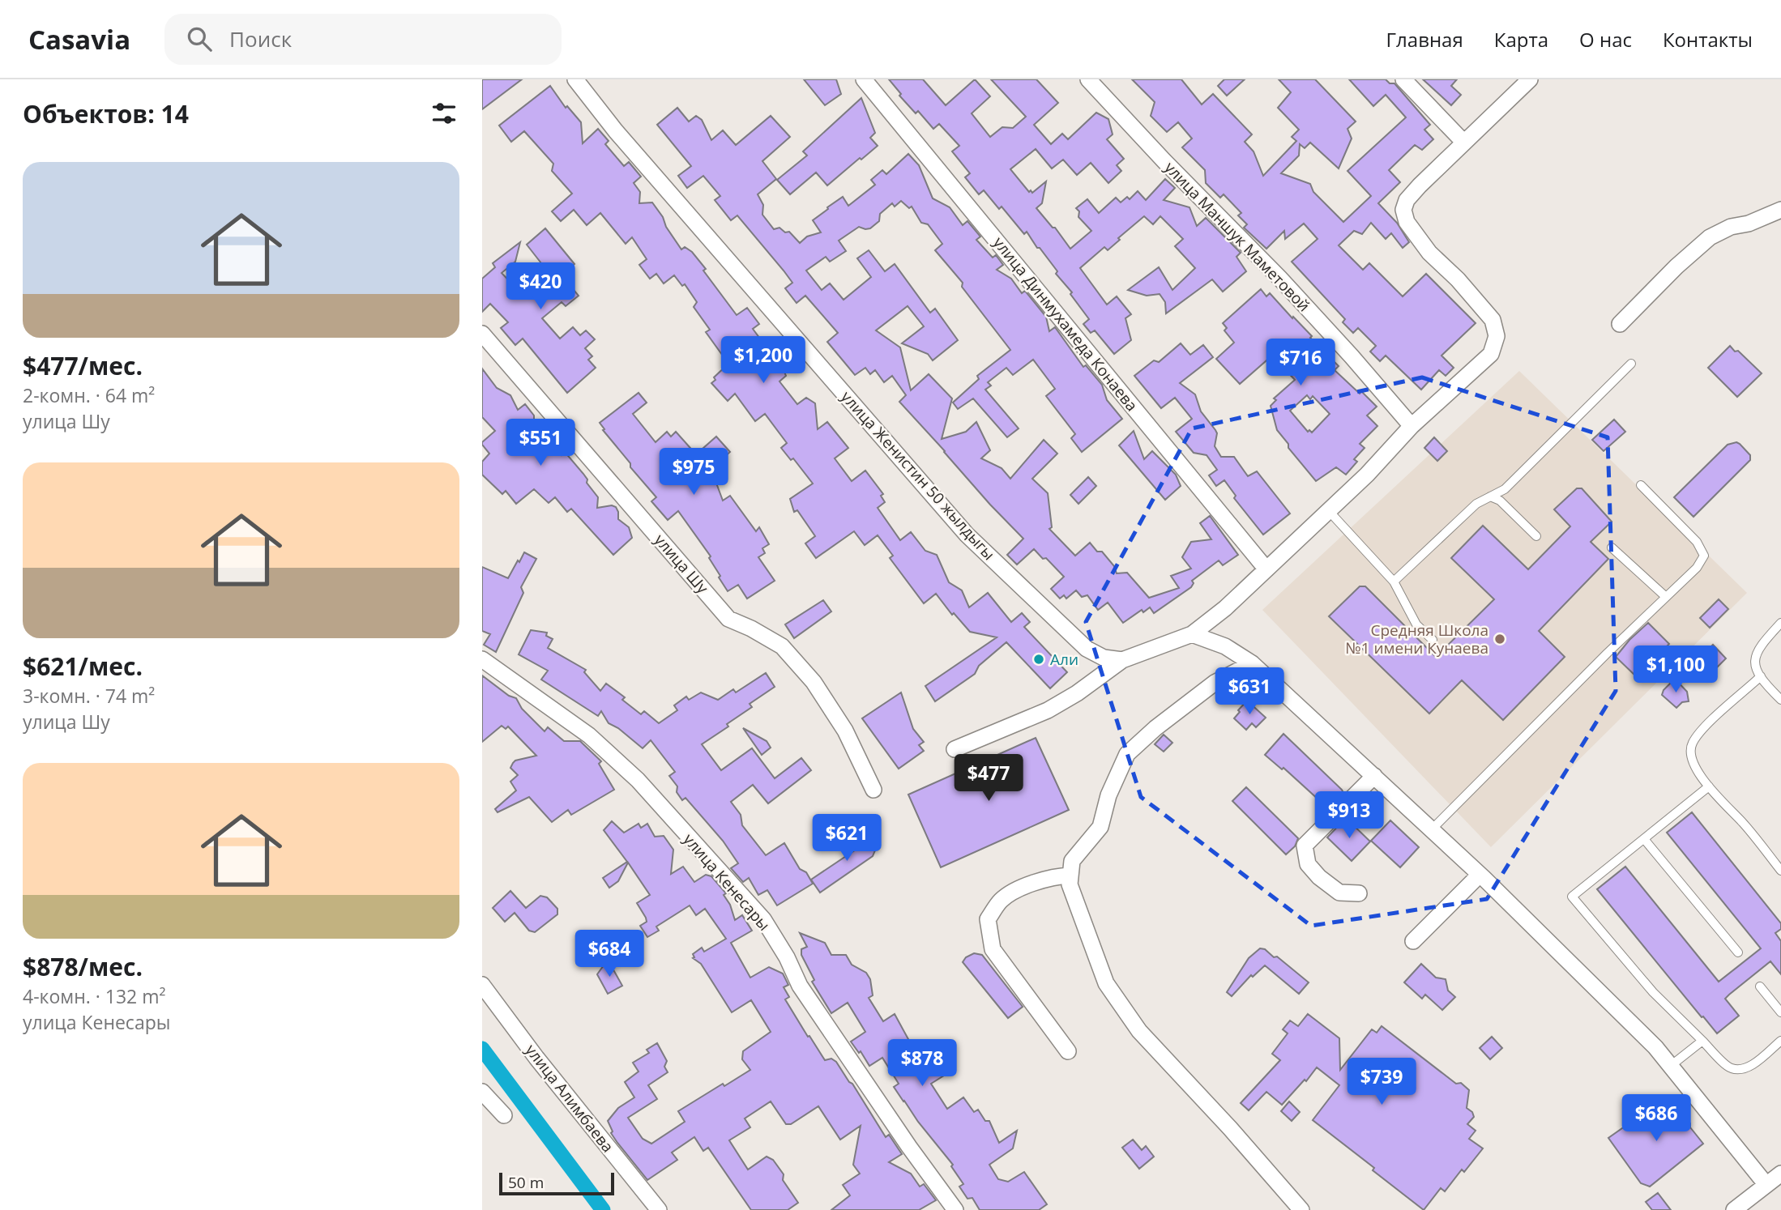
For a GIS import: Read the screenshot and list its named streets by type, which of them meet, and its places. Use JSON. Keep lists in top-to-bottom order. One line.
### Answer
{"streets":{"street":["улица Маншук Маметовой","улица Динмухамеда Конаева","улица Женистин 50 жылдыгы","улица Шу","улица Кенесары","улица Алимбаева"]},"places":["Средняя Школа №1 имени Кунаева","Али"],"scale_bar":"50 m","page":{"header":"Casavia","search":"Поиск","nav":["Главная","Карта","О нас","Контакты"],"heading":"Объектов: 14","list":[{"name":"$477/мес.","note":"2-комн. · 64 m² · улица Шу"},{"name":"$621/мес.","note":"3-комн. · 74 m² · улица Шу"},{"name":"$878/мес.","note":"4-комн. · 132 m² · улица Кенесары"}],"price":["$420","$1,200","$716","$551","$975","$1,100","$631","$477","$913","$621","$684","$878","$739","$686"],"scale":"50 m"}}
